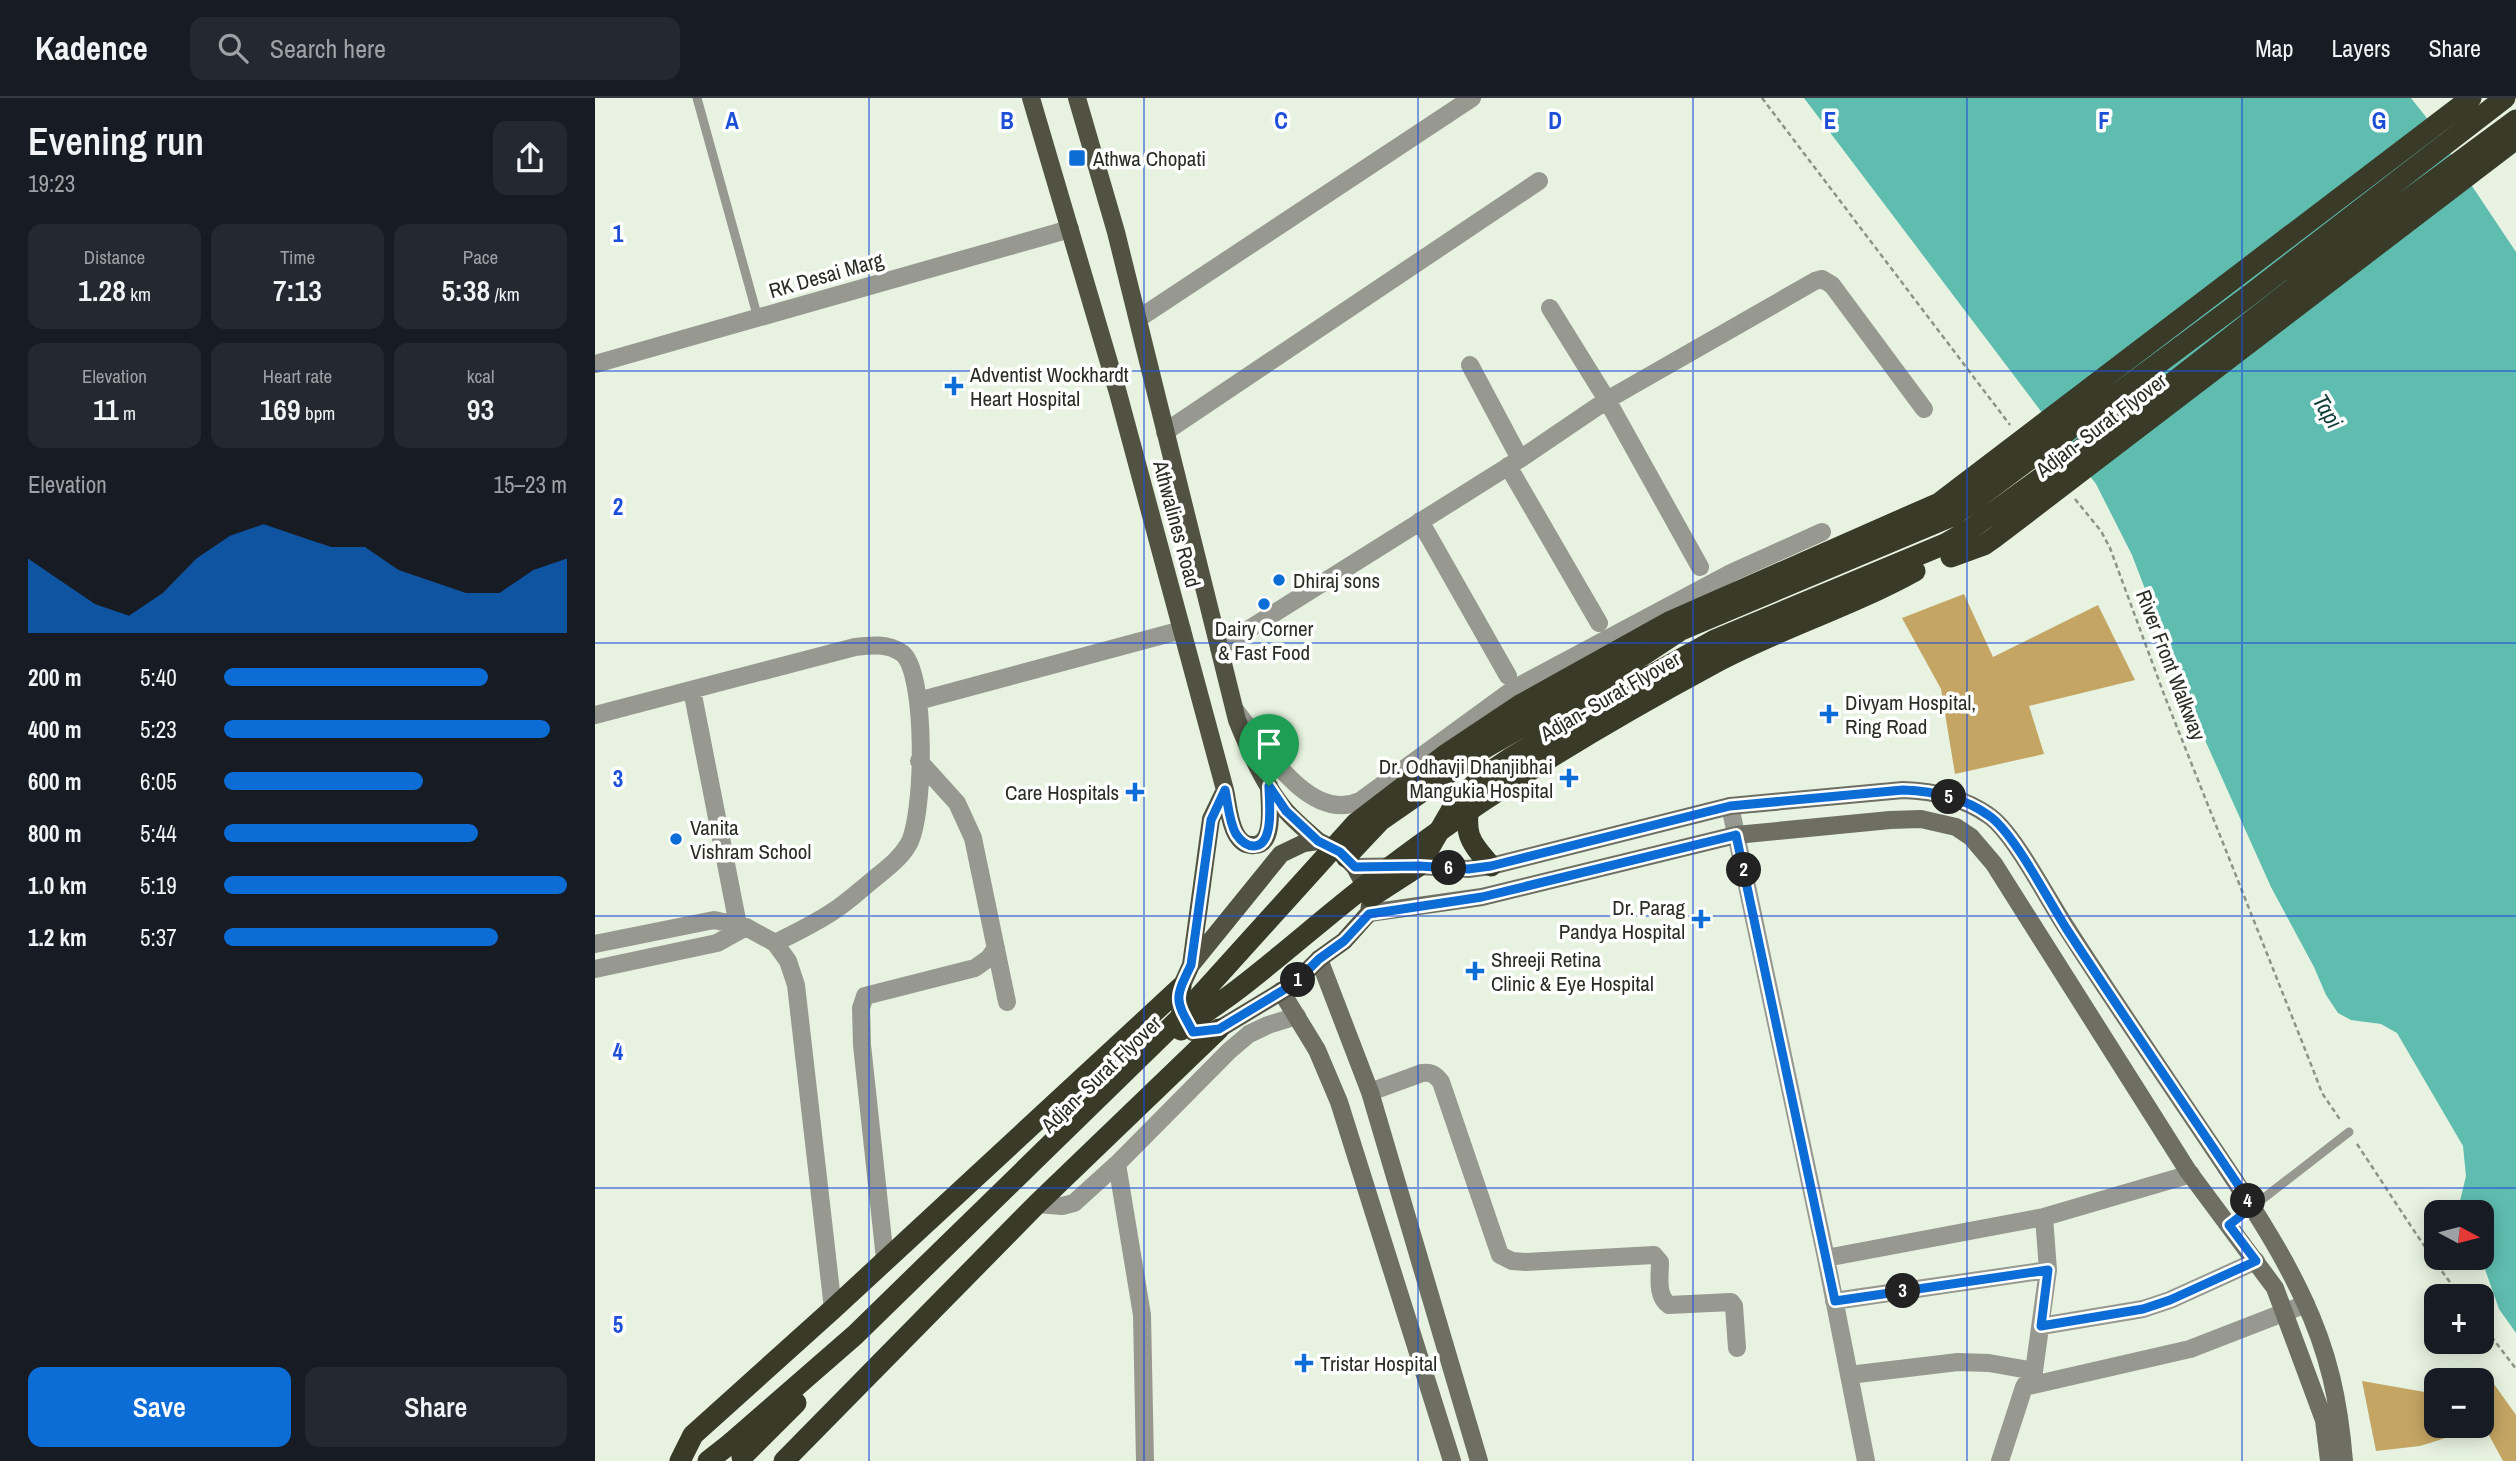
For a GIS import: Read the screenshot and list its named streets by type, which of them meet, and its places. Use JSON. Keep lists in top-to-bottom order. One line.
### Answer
{"streets":{"highway":["Adjan- Surat Flyover"],"main road":["Athwalines Road"],"street":["RK Desai Marg"],"path":["River Front Walkway"]},"crossings":[["RK Desai Marg","Athwalines Road"]],"water":["Tapi"],"places":{"transit":["Athwa Chopati"],"health":["Adventist Wockhardt Heart Hospital","Divyam Hospital, Ring Road","Dr. Odhavji Dhanjibhai Mangukia Hospital","Care Hospitals","Dr. Parag Pandya Hospital","Shreeji Retina Clinic & Eye Hospital","Tristar Hospital"],"other":["Dhiraj sons","Dairy Corner & Fast Food","Vanita Vishram School"]},"north":"right","page":{"header":"Kadence","search":"Search here","nav":["Map","Layers","Share"],"heading":["Evening run","19:23"],"stats":[["Distance","1.28 km"],["Time","7:13"],["Pace","5:38 /km"],["Elevation","11 m"],["Heart rate","169 bpm"],["kcal","93"]],"chart":["Elevation","15–23 m"],"list":[{"name":"200 m","note":"5:40"},{"name":"400 m","note":"5:23"},{"name":"600 m","note":"6:05"},{"name":"800 m","note":"5:44"},{"name":"1.0 km","note":"5:19"},{"name":"1.2 km","note":"5:37"}],"pins":["5","6","2","1","4","3"],"map_buttons":["+","−"],"buttons":["Save","Share"]},"grid":{"columns":["A","B","C","D","E","F","G"],"rows":["1","2","3","4","5"]}}
